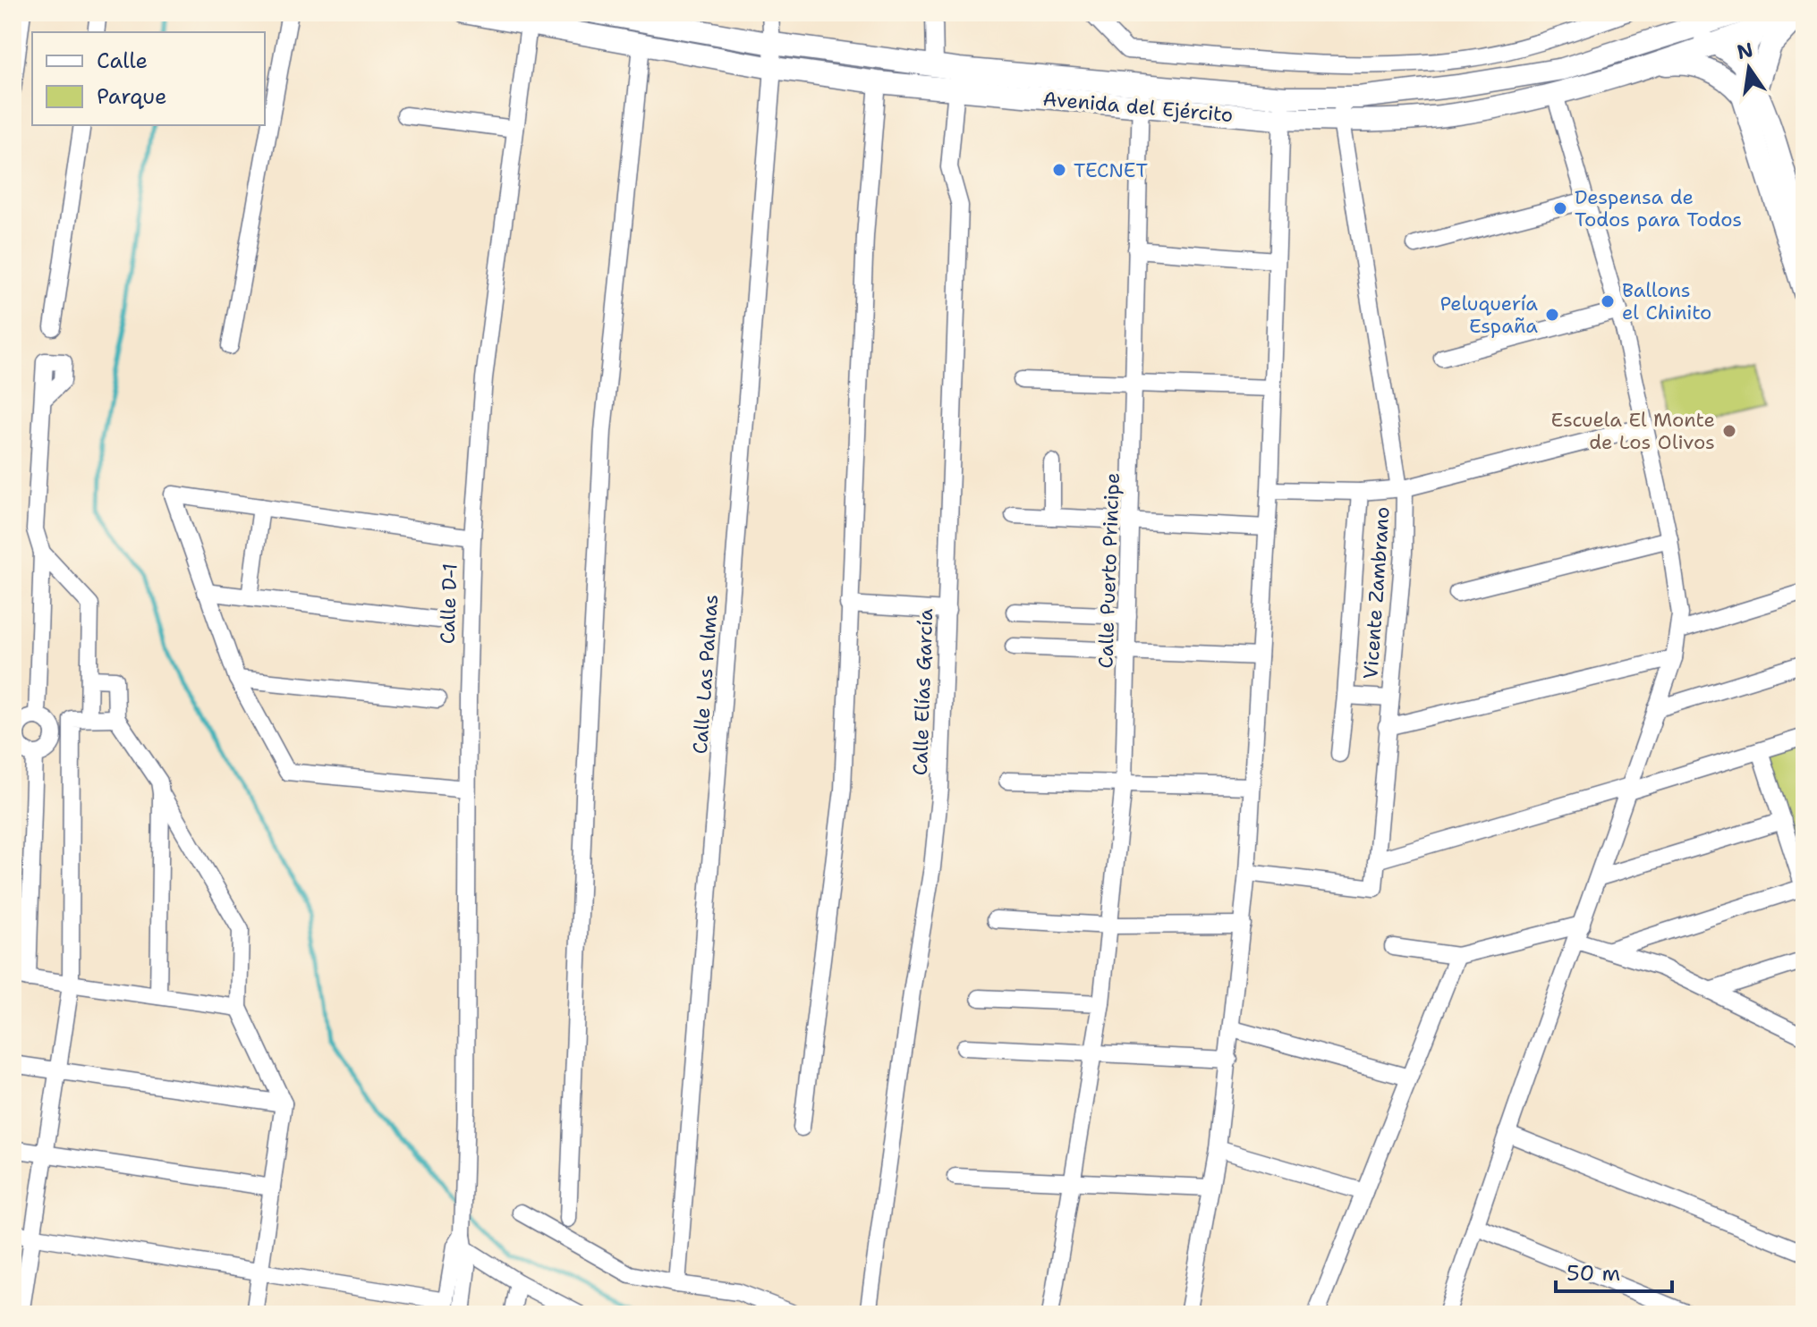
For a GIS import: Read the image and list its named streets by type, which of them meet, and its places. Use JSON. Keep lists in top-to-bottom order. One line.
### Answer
{"streets":{"main road":["Avenida del Ejército"],"street":["Calle Puerto Principe","Vicente Zambrano","Calle D-1","Calle Las Palmas","Calle Elías García"]},"crossings":[["Avenida del Ejército","Calle Puerto Principe"],["Avenida del Ejército","Vicente Zambrano"],["Avenida del Ejército","Calle D-1"],["Avenida del Ejército","Calle Las Palmas"],["Avenida del Ejército","Calle Elías García"]],"places":["TECNET","Despensa de Todos para Todos","Ballons el Chinito","Peluquería España","Escuela El Monte de Los Olivos"],"legend":["Calle","Parque"],"scale_bar":"50 m","north":"top"}
